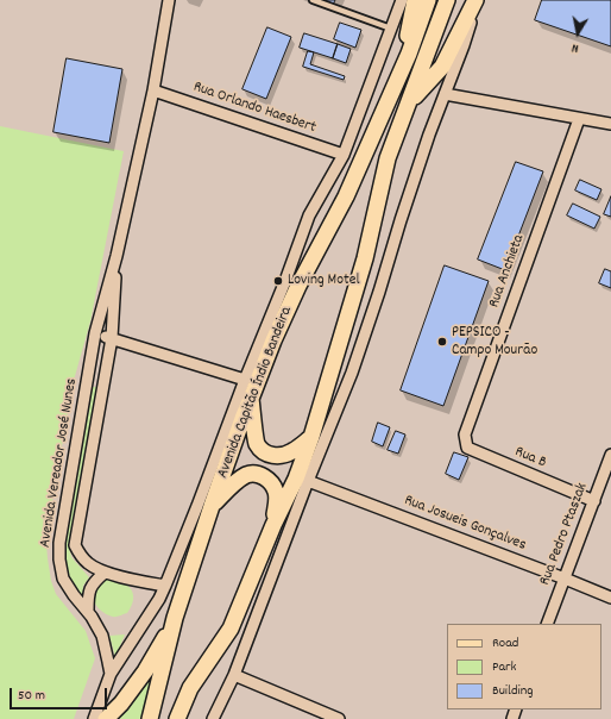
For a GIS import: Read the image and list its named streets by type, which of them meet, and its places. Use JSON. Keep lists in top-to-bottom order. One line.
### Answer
{"streets":{"main road":["Avenida Capitão Índio Bandeira"],"street":["Rua Orlando Haesbert","Rua Anchieta","Rua B","Avenida Vereador José Nunes","Rua Josueis Gonçalves","Rua Pedro Ptaszak"]},"crossings":[["Rua Orlando Haesbert","Avenida Vereador José Nunes"],["Rua Anchieta","Rua B"],["Rua B","Rua Pedro Ptaszak"],["Rua Josueis Gonçalves","Rua Pedro Ptaszak"]],"places":["Loving Motel","PEPSICO - Campo Mourão"],"legend":["Road","Park","Building"],"scale_bar":"50 m","north":"bottom"}
